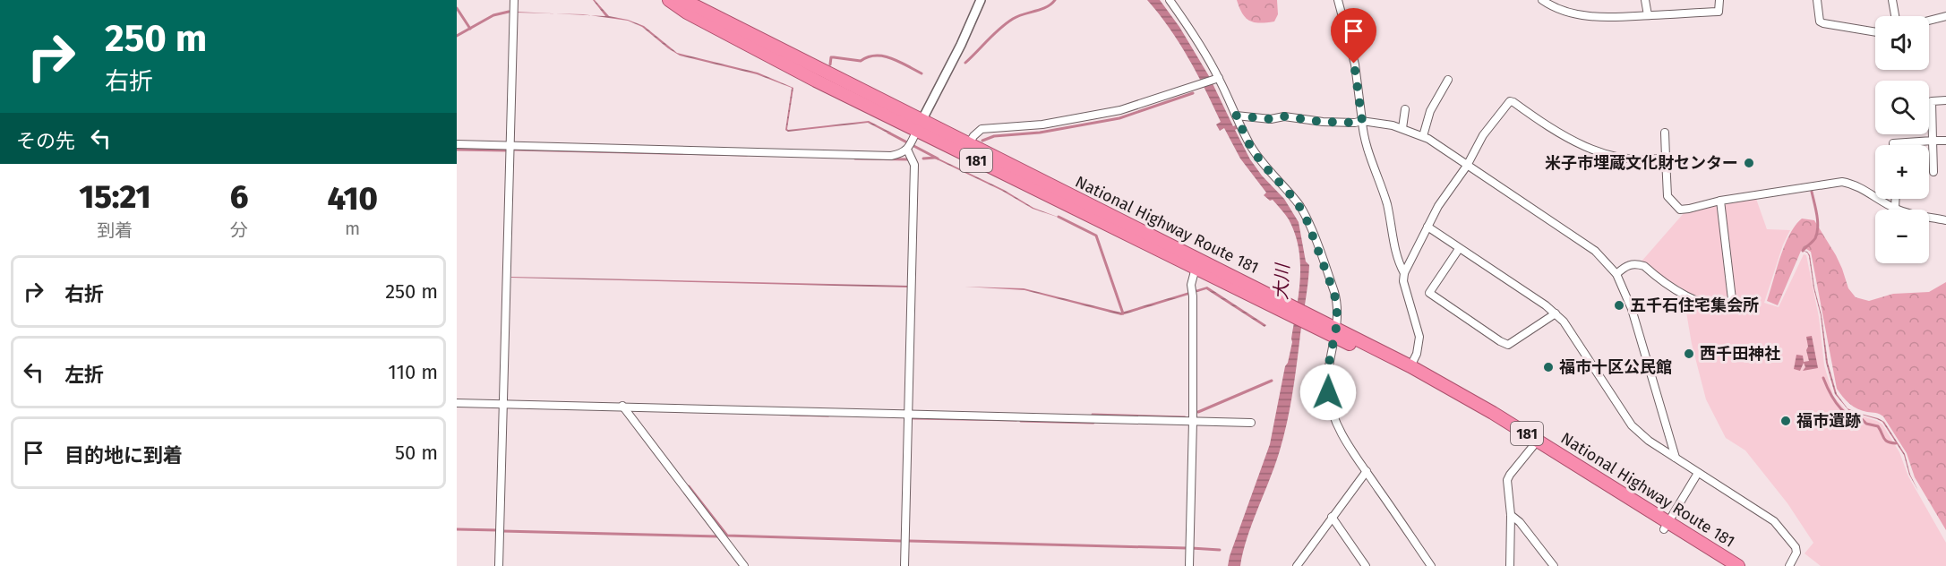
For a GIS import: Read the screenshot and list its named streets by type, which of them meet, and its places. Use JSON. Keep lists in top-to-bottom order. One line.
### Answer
{"streets":{"highway":["181","National Highway Route 181"]},"water":["大川"],"places":["米子市埋蔵文化財センター","五千石住宅集会所","西千田神社","福市十区公民館","福市遺跡"],"page":{"turn":["250 m","右折"],"map_buttons":["+","−"],"then":"その先","eta":["15:21","到着","6","分","410","m"],"list":[{"name":"右折","value":"250 m"},{"name":"左折","value":"110 m"},{"name":"目的地に到着","value":"50 m"}]}}
